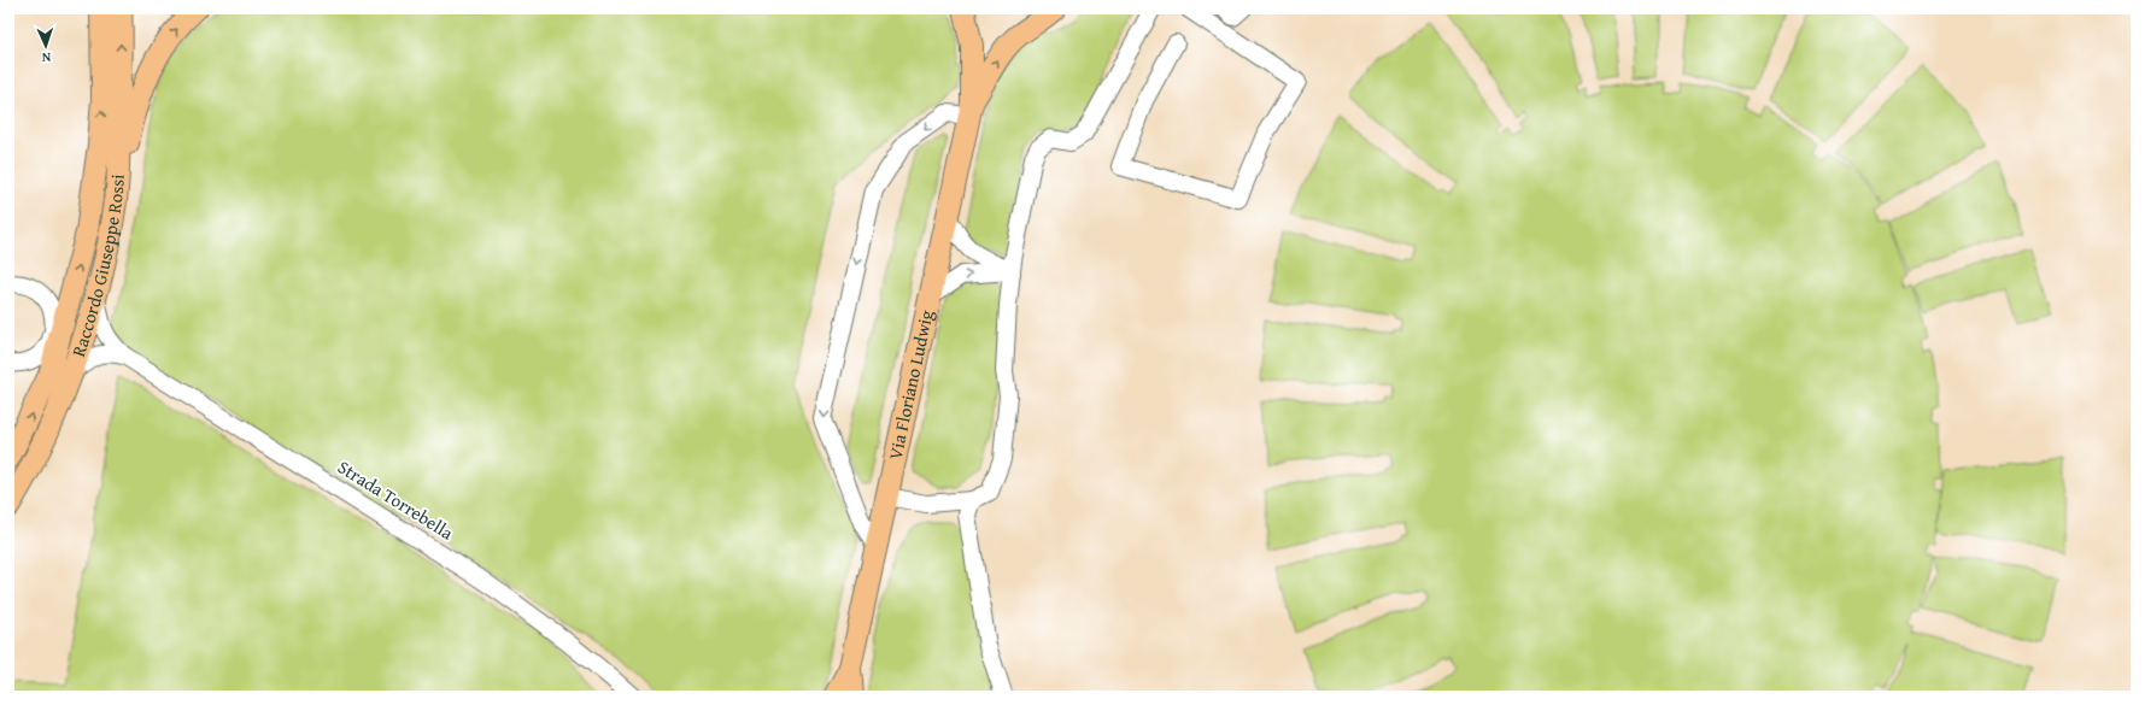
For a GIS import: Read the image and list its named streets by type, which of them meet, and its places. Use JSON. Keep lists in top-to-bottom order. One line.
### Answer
{"streets":{"main road":["Raccordo Giuseppe Rossi","Via Floriano Ludwig"],"street":["Strada Torrebella"]},"north":"bottom"}
